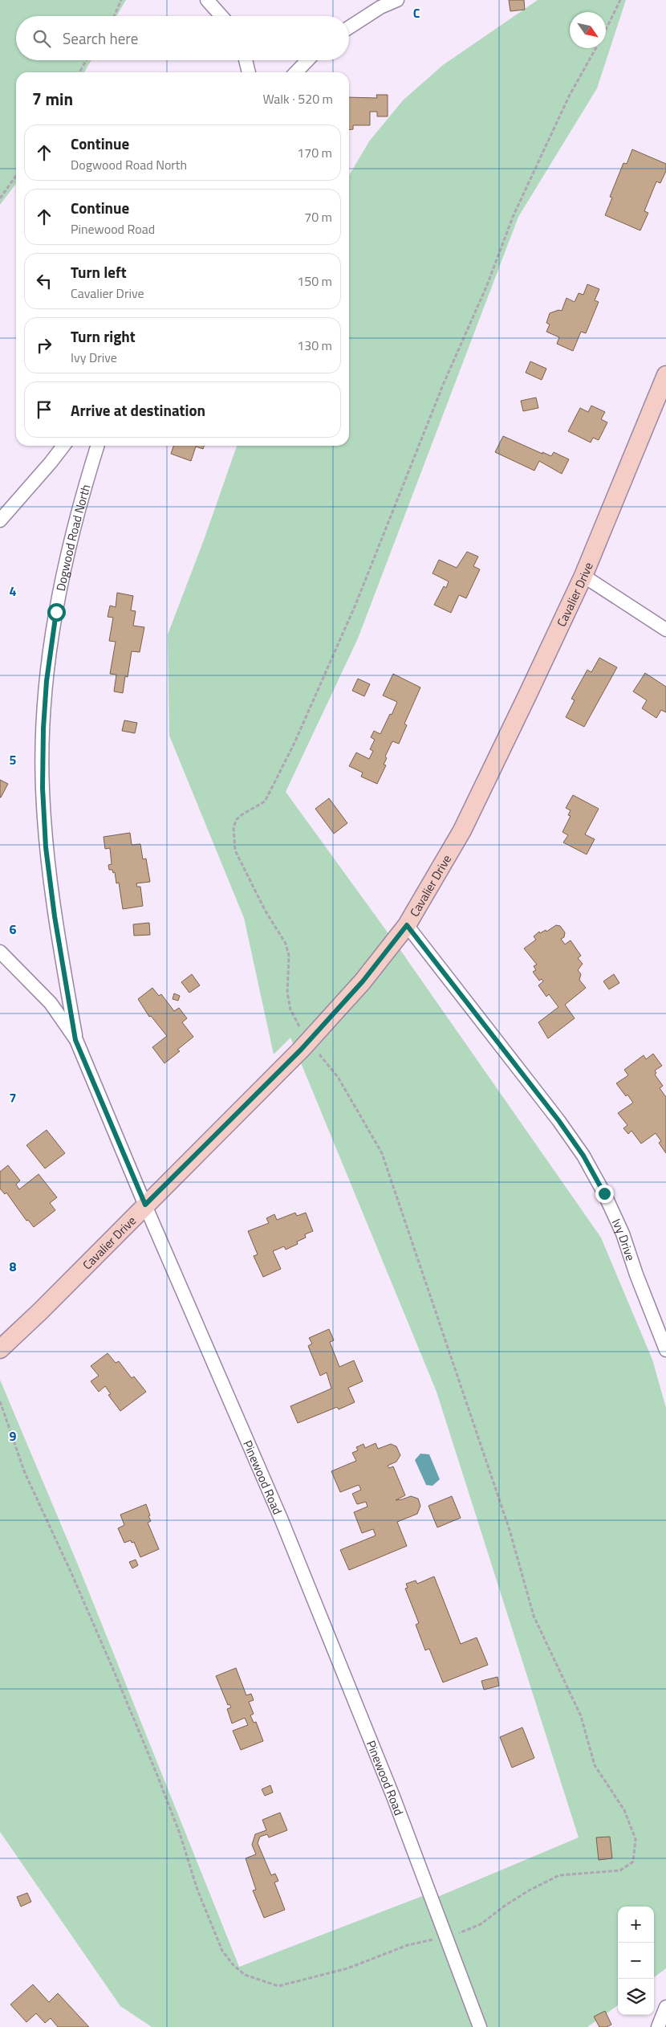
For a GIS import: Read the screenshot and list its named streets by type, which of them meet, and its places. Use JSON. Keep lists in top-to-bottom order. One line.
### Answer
{"streets":{"street":["Dogwood Road North","Cavalier Drive","Ivy Drive","Pinewood Road"]},"crossings":[["Dogwood Road North","Pinewood Road"],["Cavalier Drive","Ivy Drive"],["Cavalier Drive","Pinewood Road"]],"north":"bottom right","page":{"search":"Search here","heading":["7 min","Walk · 520 m"],"list":[["Continue","Dogwood Road North","170 m"],["Continue","Pinewood Road","70 m"],["Turn left","Cavalier Drive","150 m"],["Turn right","Ivy Drive","130 m"],"Arrive at destination"],"map_buttons":["+","−"]},"grid":{"columns":["C"],"rows":["4","5","6","7","8","9"]}}
